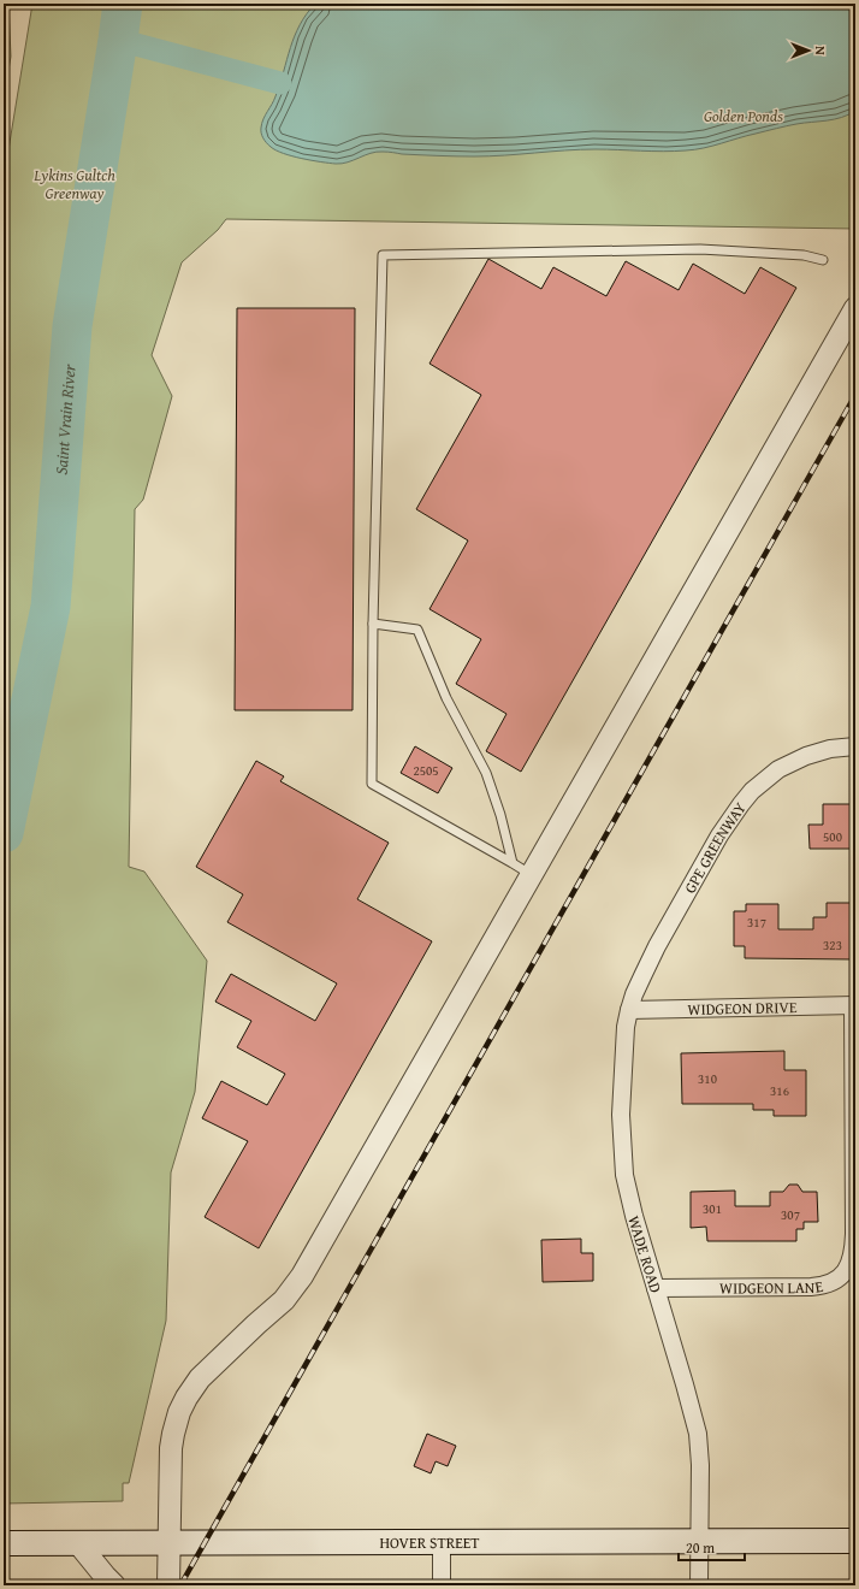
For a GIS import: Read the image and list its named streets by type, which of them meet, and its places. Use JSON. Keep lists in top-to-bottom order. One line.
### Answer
{"streets":{"main road":["HOVER STREET"],"street":["GPE GREENWAY","WIDGEON DRIVE","WADE ROAD","WIDGEON LANE"]},"crossings":[["GPE GREENWAY","WIDGEON DRIVE"],["GPE GREENWAY","WADE ROAD"],["WIDGEON DRIVE","WADE ROAD"],["WIDGEON DRIVE","WIDGEON LANE"],["WADE ROAD","WIDGEON LANE"],["WADE ROAD","HOVER STREET"]],"water":["Saint Vrain River"],"parks":["Golden Ponds","Lykins Gultch Greenway"],"house_numbers":["2505","500","317","323","310","316","301","307"],"scale_bar":"20 m","north":"right"}
